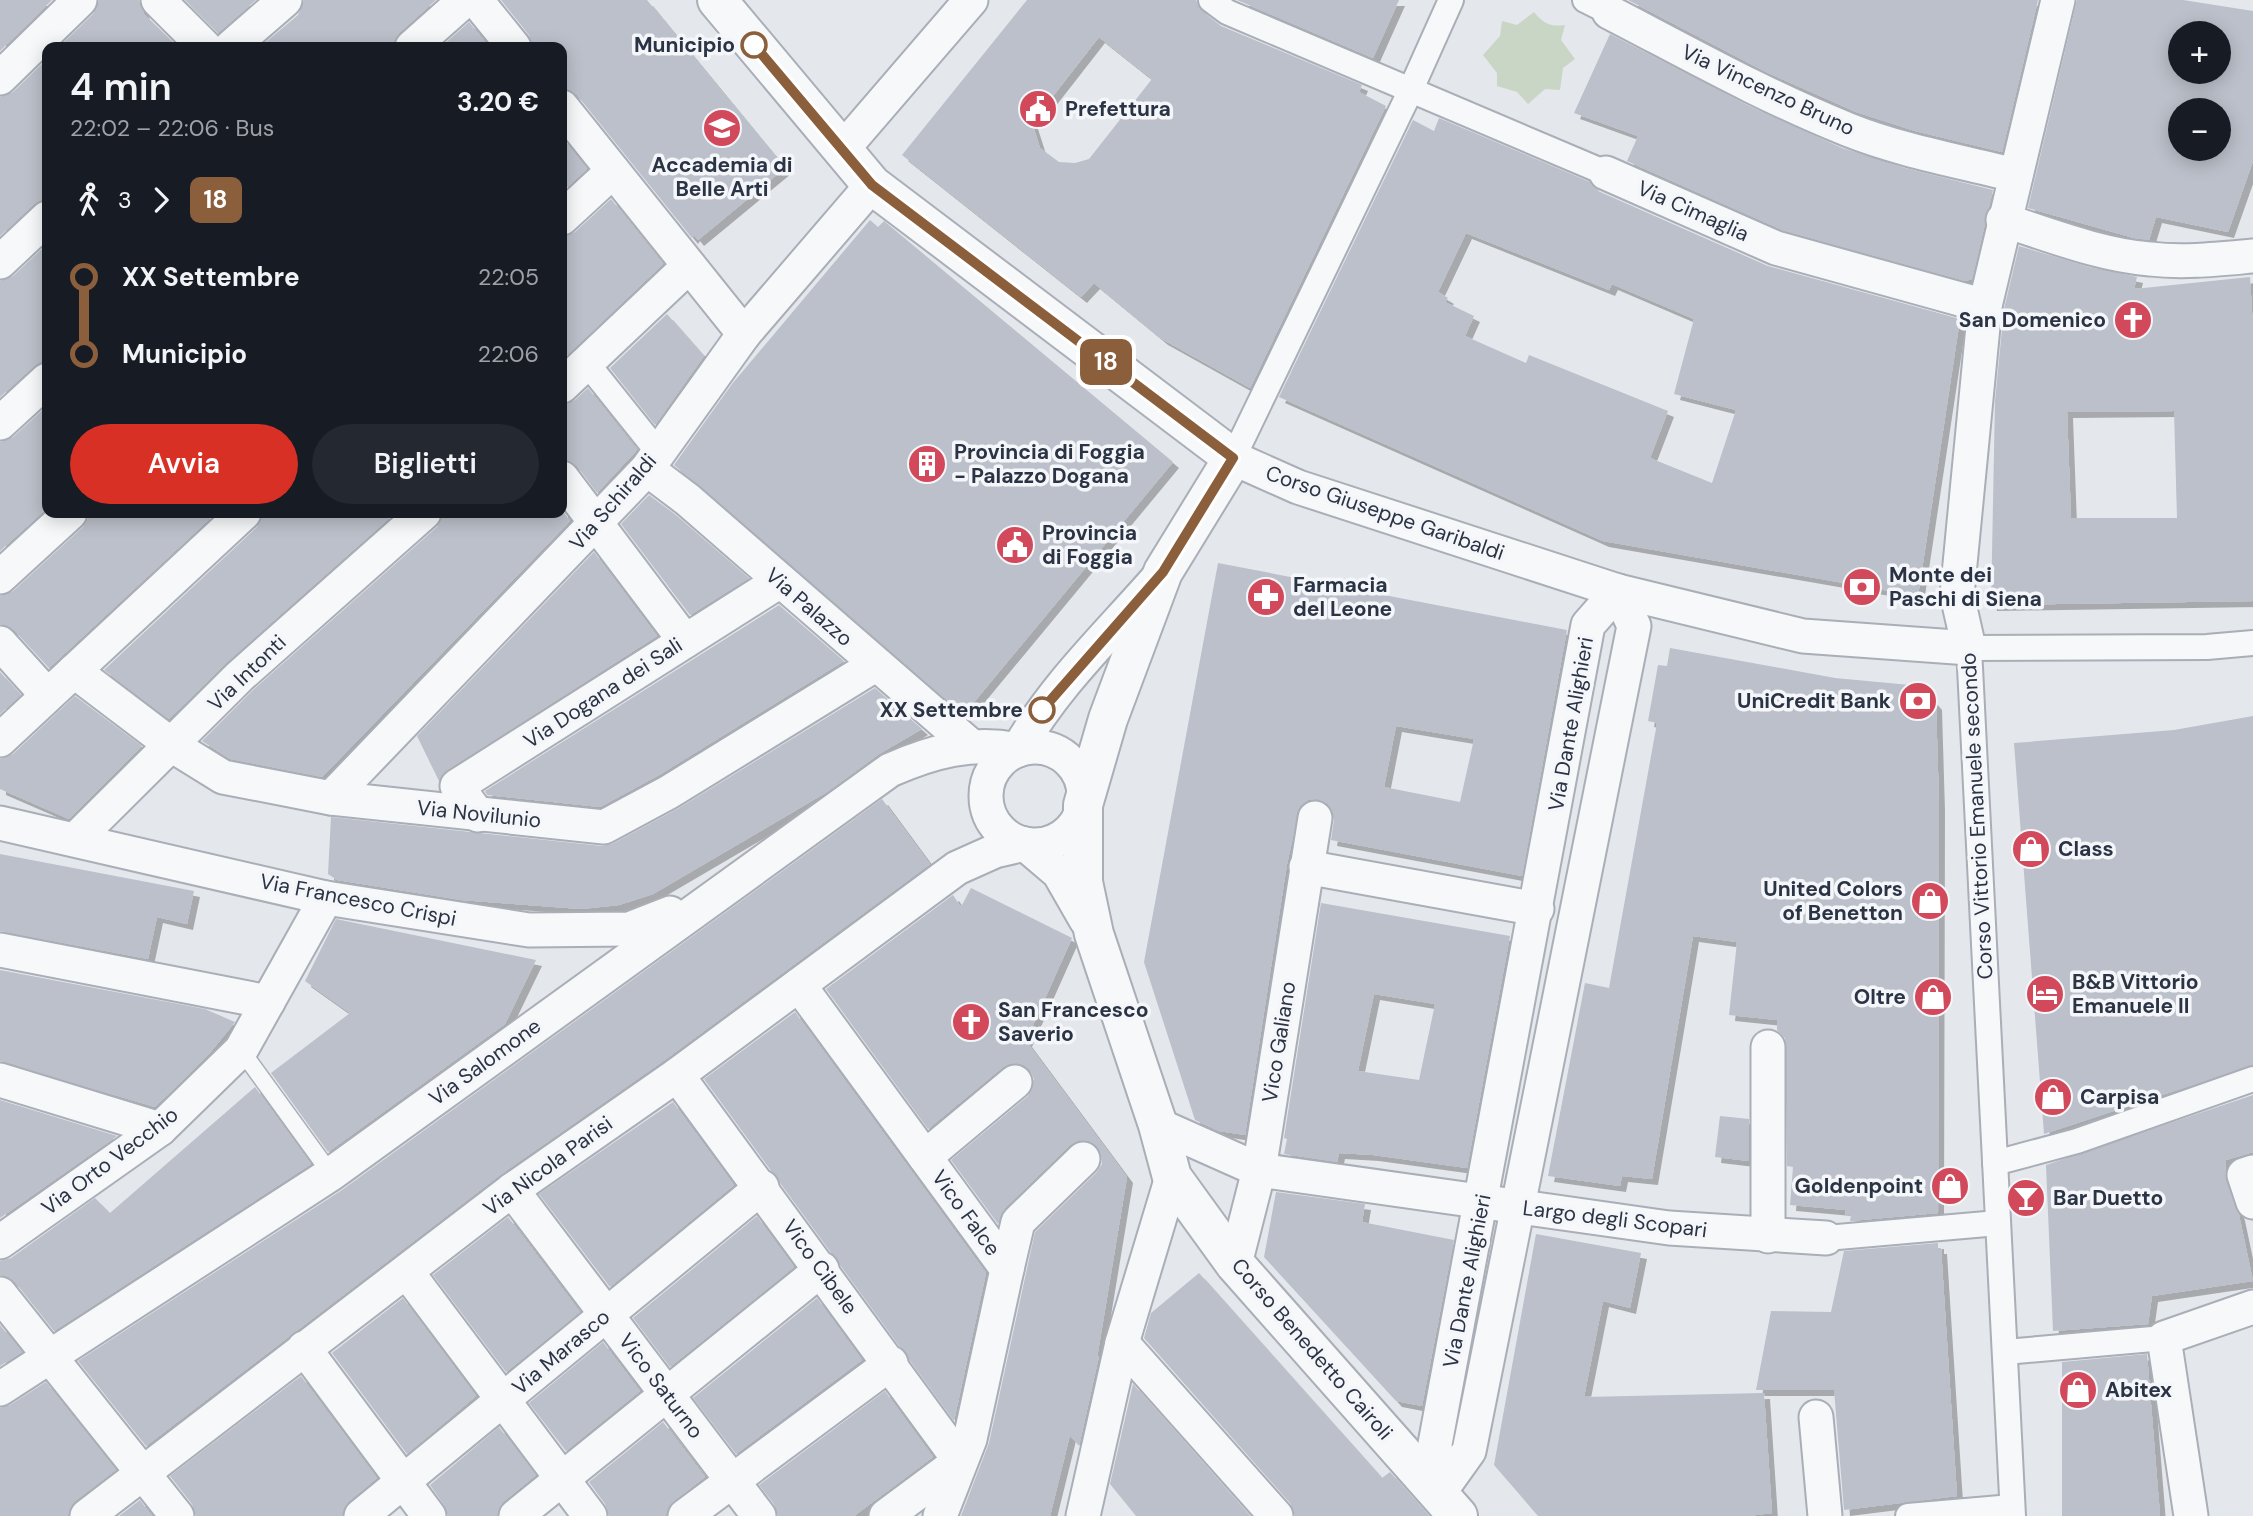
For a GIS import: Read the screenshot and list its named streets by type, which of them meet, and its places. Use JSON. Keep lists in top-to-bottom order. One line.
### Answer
{"streets":{"street":["Via Vincenzo Bruno","Via Cimaglia","Via Schiraldi","Corso Giuseppe Garibaldi","Via Palazzo","Via Intonti","Via Dogana dei Sali","Via Dante Alighieri","Via Novilunio","Corso Vittorio Emanuele secondo","Via Francesco Crispi","Vico Galiano","Via Salomone","Via Orto Vecchio","Via Nicola Parisi","Vico Falce","Largo degli Scopari","Vico Cibele","Corso Benedetto Cairoli","Via Marasco","Vico Saturno"]},"crossings":[["Via Vincenzo Bruno","Corso Vittorio Emanuele secondo"],["Via Cimaglia","Corso Vittorio Emanuele secondo"],["Via Schiraldi","Corso Giuseppe Garibaldi"],["Via Schiraldi","Via Palazzo"],["Via Schiraldi","Via Novilunio"],["Corso Giuseppe Garibaldi","Via Dante Alighieri"],["Corso Giuseppe Garibaldi","Corso Vittorio Emanuele secondo"],["Via Palazzo","Via Dogana dei Sali"],["Via Palazzo","Via Novilunio"],["Via Palazzo","Via Salomone"],["Via Intonti","Via Novilunio"],["Via Intonti","Via Francesco Crispi"],["Via Dogana dei Sali","Via Novilunio"],["Via Dante Alighieri","Largo degli Scopari"],["Via Dante Alighieri","Corso Benedetto Cairoli"],["Corso Vittorio Emanuele secondo","Largo degli Scopari"],["Via Francesco Crispi","Via Salomone"],["Via Francesco Crispi","Via Orto Vecchio"],["Vico Galiano","Largo degli Scopari"],["Vico Galiano","Corso Benedetto Cairoli"],["Via Salomone","Via Nicola Parisi"],["Via Nicola Parisi","Vico Falce"],["Via Nicola Parisi","Vico Cibele"],["Via Nicola Parisi","Vico Saturno"],["Vico Falce","Vico Cibele"],["Vico Cibele","Via Marasco"],["Via Marasco","Vico Saturno"]],"places":{"other":["Municipio","XX Settembre"],"public building":["Prefettura","Provincia di Foggia"],"school or university":["Accademia di Belle Arti"],"church":["San Domenico","San Francesco Saverio"],"building":["Provincia di Foggia - Palazzo Dogana"],"bank":["Monte dei Paschi di Siena","UniCredit Bank"],"pharmacy":["Farmacia del Leone"],"shop":["Class","United Colors of Benetton","Oltre","Carpisa","Goldenpoint","Abitex"],"hotel":["B&B Vittorio Emanuele II"],"bar":["Bar Duetto"]},"lines":["bus line 18"],"page":{"on_map":"18","map_buttons":["+","−"],"heading":["4 min","22:02 – 22:06 · Bus","3.20 €"],"legs":["3","18"],"list":[{"name":"XX Settembre","value":"22:05"},{"name":"Municipio","value":"22:06"}],"buttons":["Avvia","Biglietti"]}}
